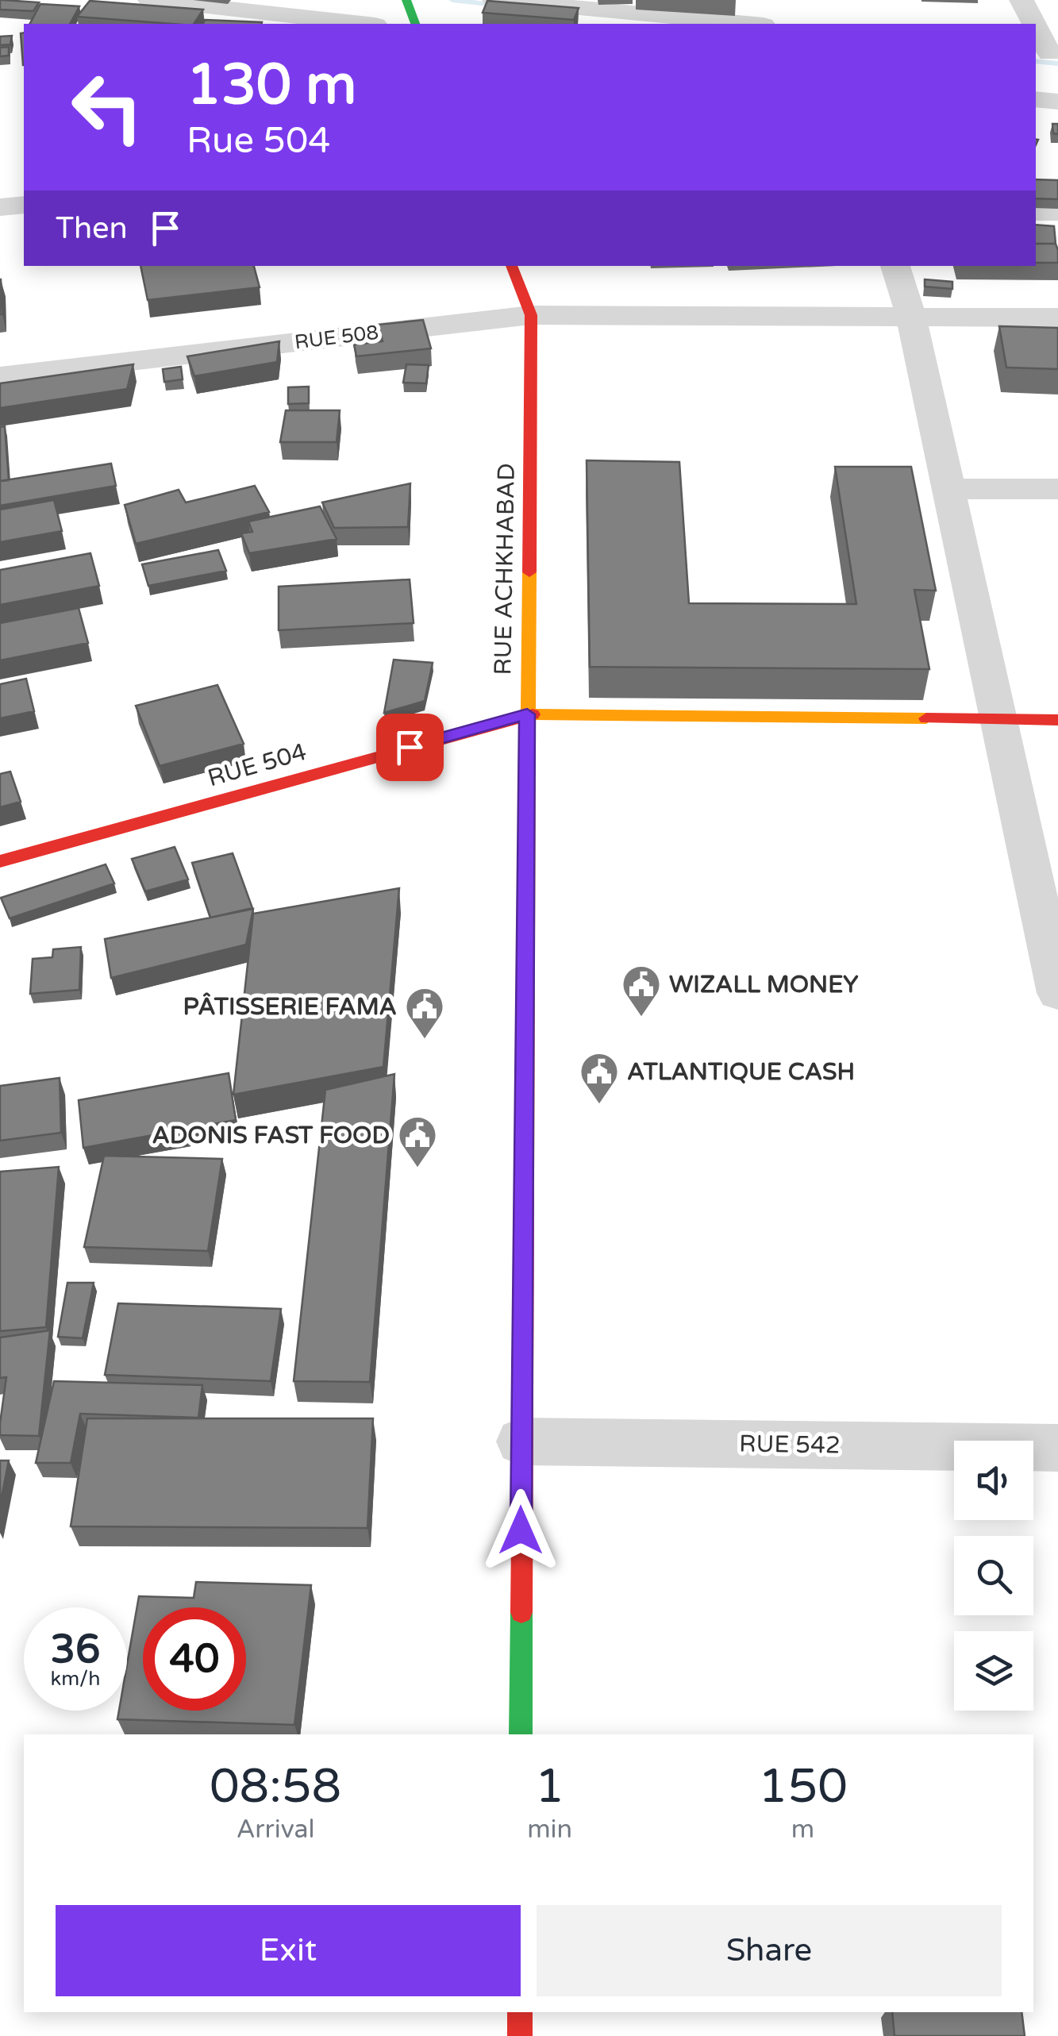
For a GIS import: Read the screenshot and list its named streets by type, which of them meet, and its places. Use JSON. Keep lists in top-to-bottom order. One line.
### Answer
{"streets":{"street":["RUE 508","RUE ACHKHABAD","RUE 504","RUE 542"]},"crossings":[["RUE 508","RUE ACHKHABAD"],["RUE ACHKHABAD","RUE 504"],["RUE ACHKHABAD","RUE 542"]],"places":{"public building":["WIZALL MONEY","PÂTISSERIE FAMA","ATLANTIQUE CASH","ADONIS FAST FOOD"]},"page":{"turn":["130 m","Rue 504"],"then":"Then","speed":"36 km/h","limit":"40","eta":["08:58","Arrival","1","min","150","m"],"buttons":["Exit","Share"]}}
